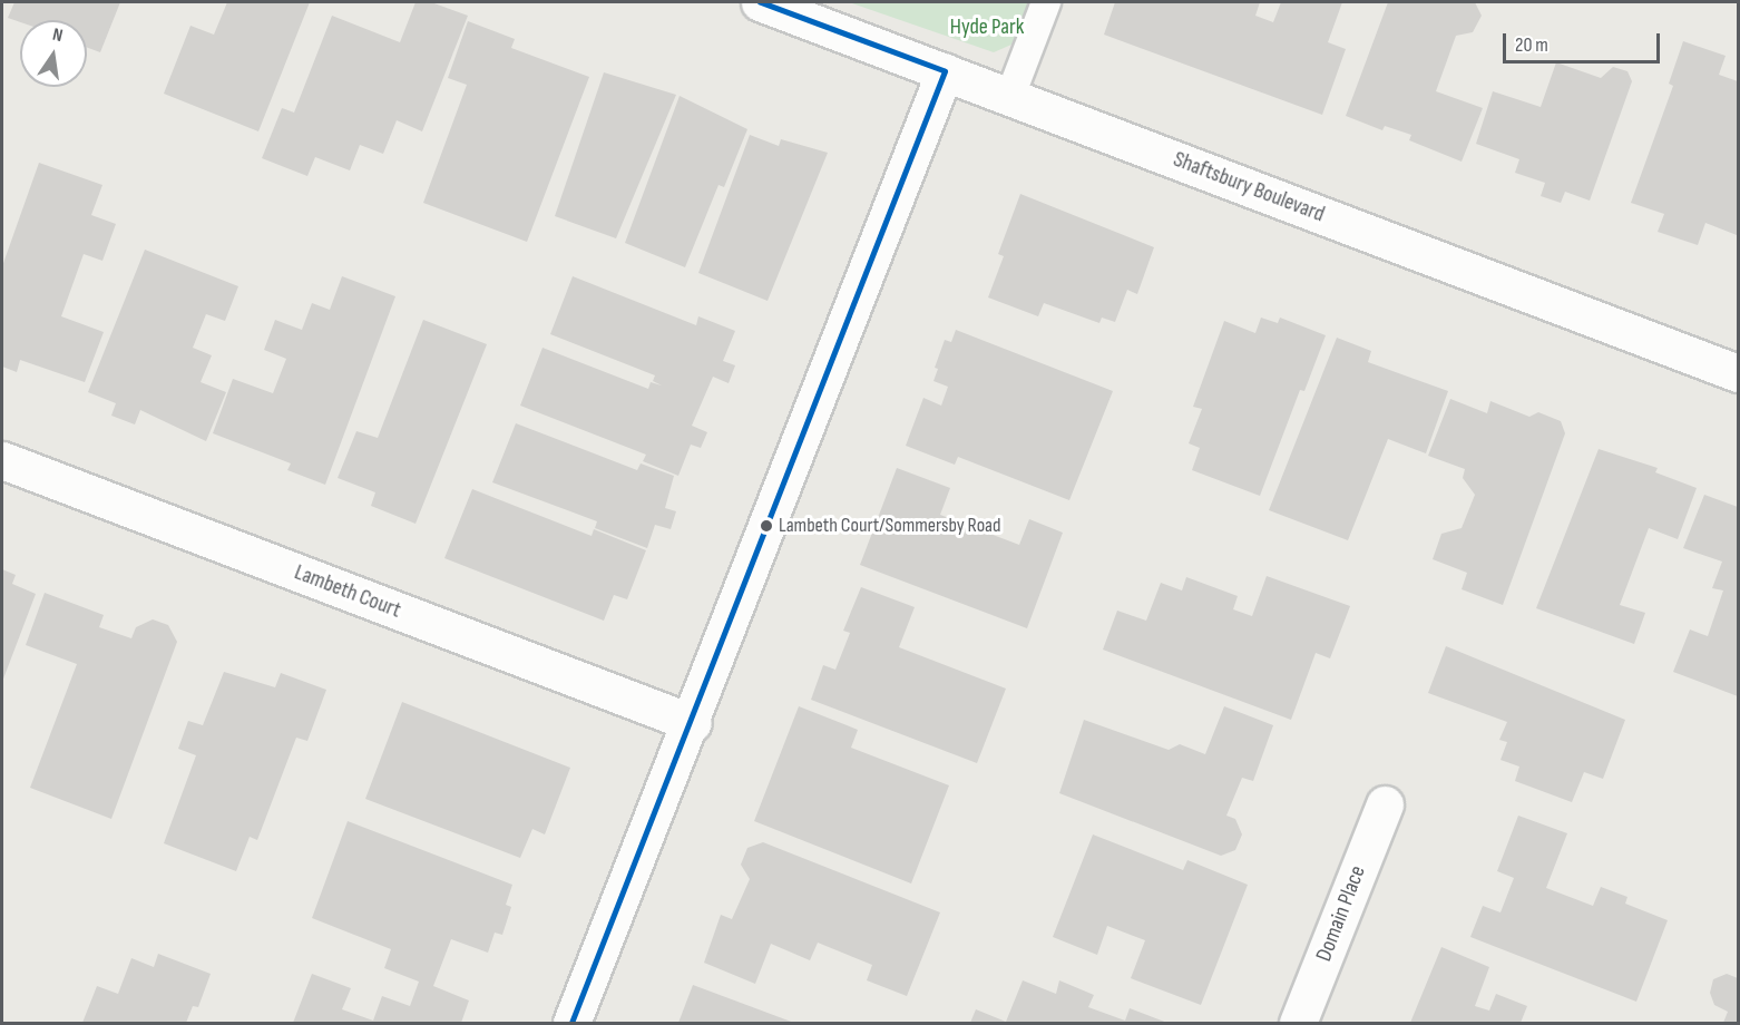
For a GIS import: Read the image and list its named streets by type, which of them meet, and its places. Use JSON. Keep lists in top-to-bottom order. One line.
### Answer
{"streets":{"street":["Shaftsbury Boulevard","Lambeth Court","Domain Place"]},"parks":["Hyde Park"],"places":["Lambeth Court/Sommersby Road"],"scale_bar":"20 m","north":"top"}
